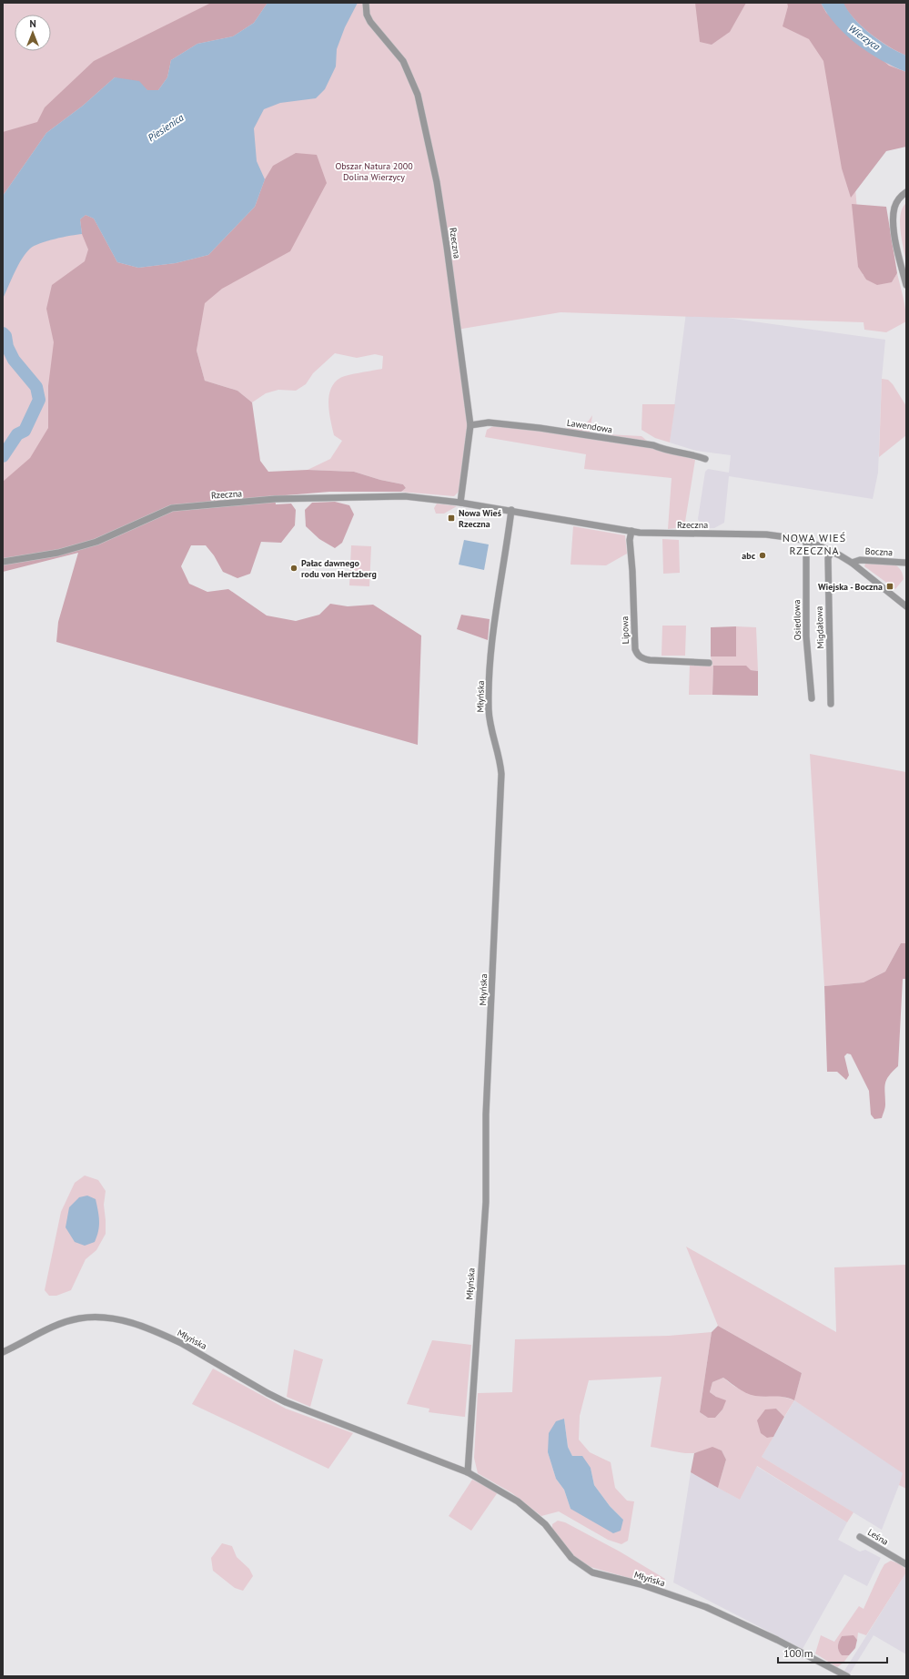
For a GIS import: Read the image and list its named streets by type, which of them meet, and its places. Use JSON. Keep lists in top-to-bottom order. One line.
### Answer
{"streets":{"street":["Rzeczna","Lawendowa","Boczna","Osiedlowa","Migdałowa","Lipowa","Młyńska","Leśna"]},"crossings":[["Rzeczna","Lawendowa"],["Rzeczna","Boczna"],["Rzeczna","Osiedlowa"],["Rzeczna","Migdałowa"],["Rzeczna","Lipowa"],["Rzeczna","Młyńska"]],"districts":["NOWA WIEŚ RZECZNA"],"water":["Wierzyca","Piesienica"],"parks":["Obszar Natura 2000 Dolina Wierzycy"],"places":{"transit":["Nowa Wieś Rzeczna","Wiejska - Boczna"],"other":["abc","Pałac dawnego rodu von Hertzberg"]},"scale_bar":"100 m","north":"top"}
